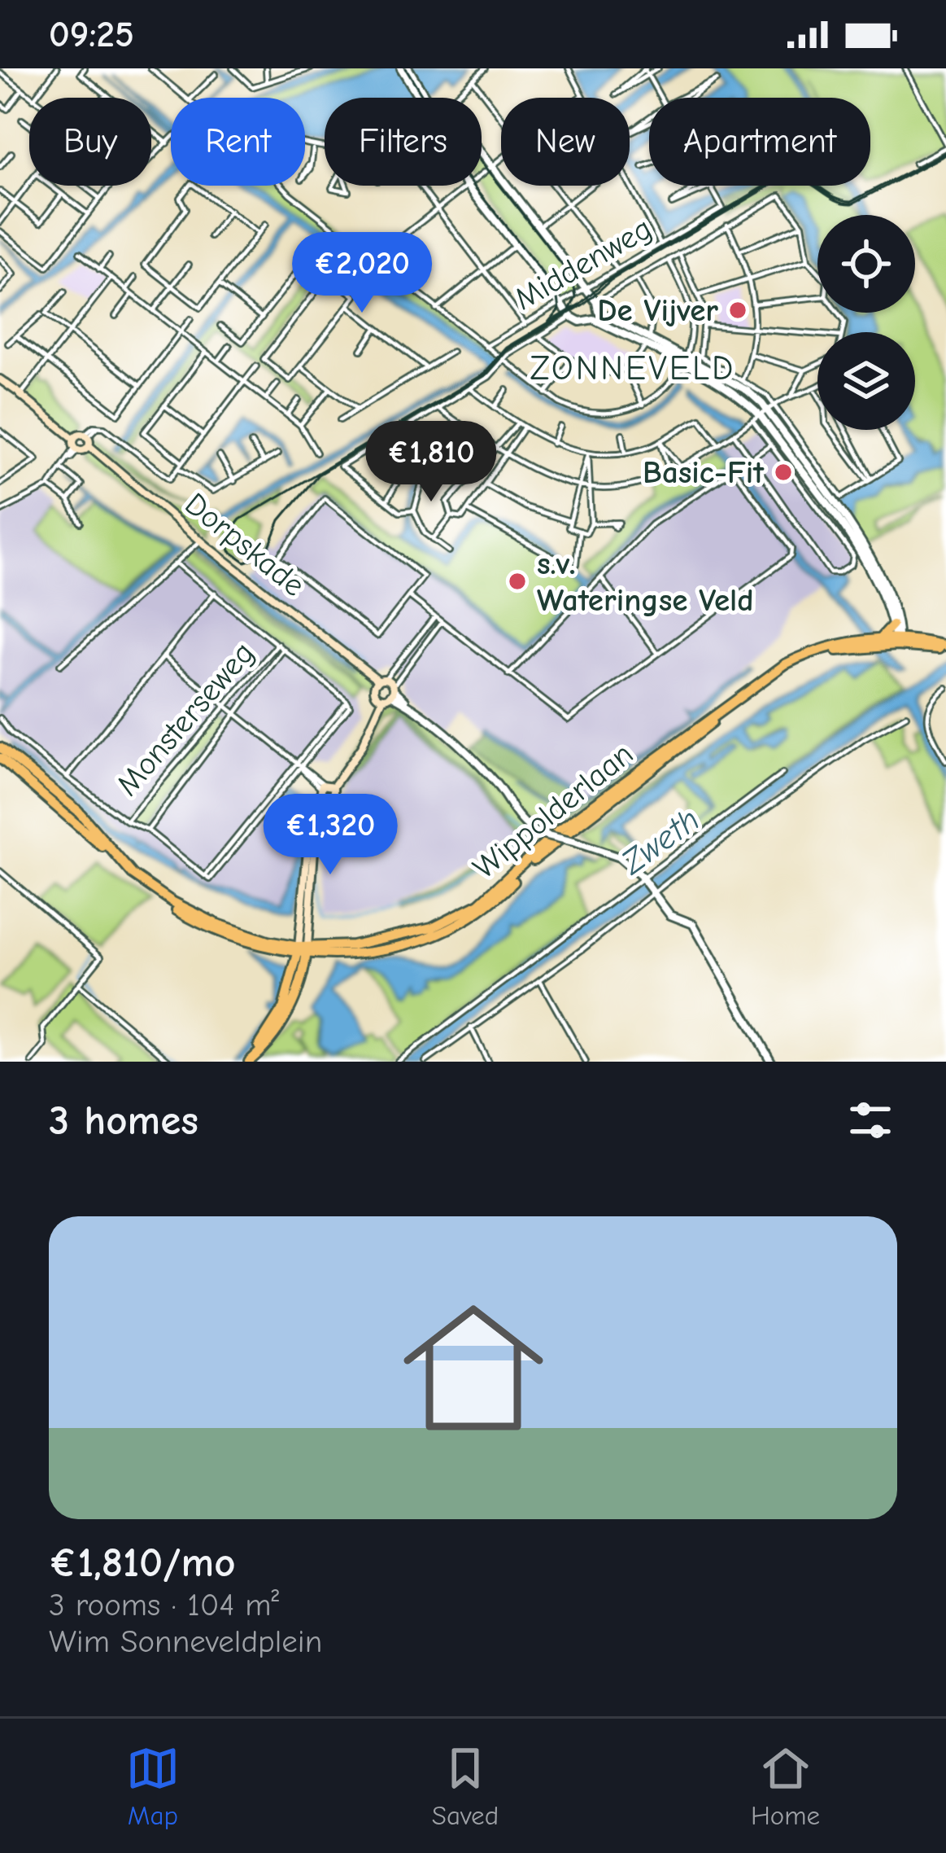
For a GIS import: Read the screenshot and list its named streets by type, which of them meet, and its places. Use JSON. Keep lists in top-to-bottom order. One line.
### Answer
{"streets":{"main road":["Dorpskade","Wippolderlaan"],"street":["Middenweg","Monsterseweg"]},"districts":["ZONNEVELD"],"water":["Zweth"],"places":["De Vijver","Basic-Fit","s.v. Wateringse Veld"],"page":{"status":"09:25","chip":["Buy","Rent","Filters","New","Apartment"],"price":["€2,020","€1,810","€1,320"],"heading":"3 homes","list":[{"name":"€1,810/mo","note":"3 rooms · 104 m² · Wim Sonneveldplein"}],"tabs":["Map","Saved","Home"]}}
